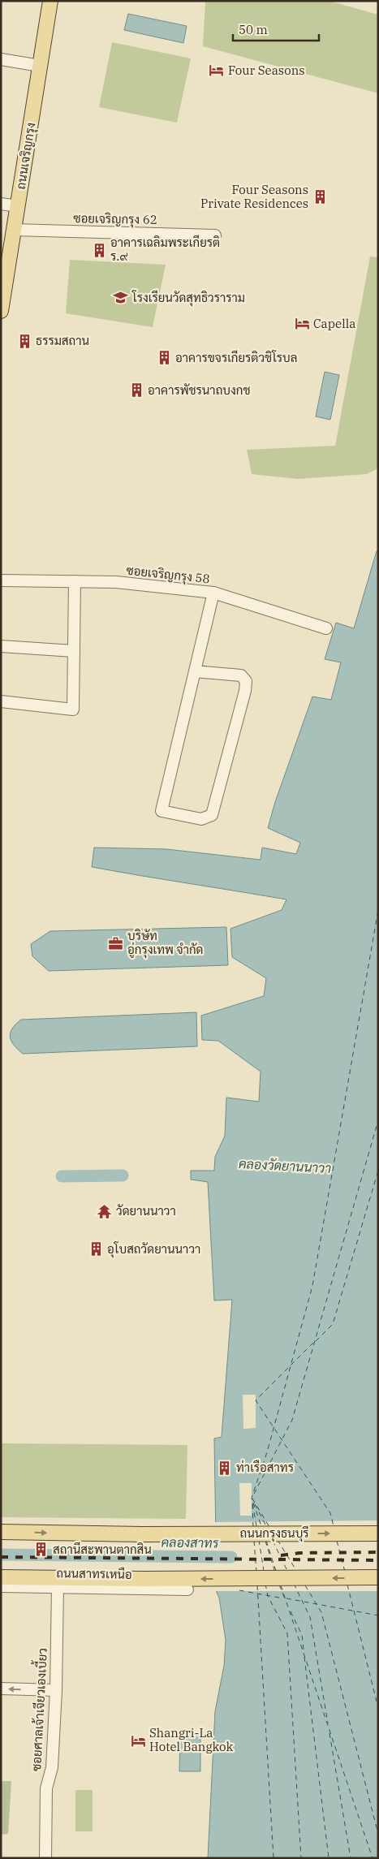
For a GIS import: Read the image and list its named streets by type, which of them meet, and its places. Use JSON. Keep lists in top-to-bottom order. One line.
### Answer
{"streets":{"main road":["ถนนเจริญกรุง","ถนนกรุงธนบุรี"],"street":["ซอยเจริญกรุง 62","ซอยเจริญกรุง 58","ถนนสาทรเหนือ","ซอยศาลเจ้าเจียวเองเบี้ยว"]},"crossings":[["ถนนเจริญกรุง","ซอยเจริญกรุง 62"],["ถนนสาทรเหนือ","ซอยศาลเจ้าเจียวเองเบี้ยว"]],"water":["คลองวัดยานนาวา","คลองสาทร"],"places":{"hotel":["Four Seasons","Capella","Shangri-La Hotel Bangkok"],"building":["Four Seasons Private Residences","อาคารเฉลิมพระเกียรติ ร.๙","ธรรมสถาน","อาคารขจรเกียรติวชิโรบล","อาคารพัชรนาถบงกช","อุโบสถวัดยานนาวา","ท่าเรือสาทร","สถานีสะพานตากสิน"],"school or university":["โรงเรียนวัดสุทธิวราราม"],"office":["บริษัท อู่กรุงเทพ จำกัด"],"temple":["วัดยานนาวา"]},"scale_bar":"50 m"}
